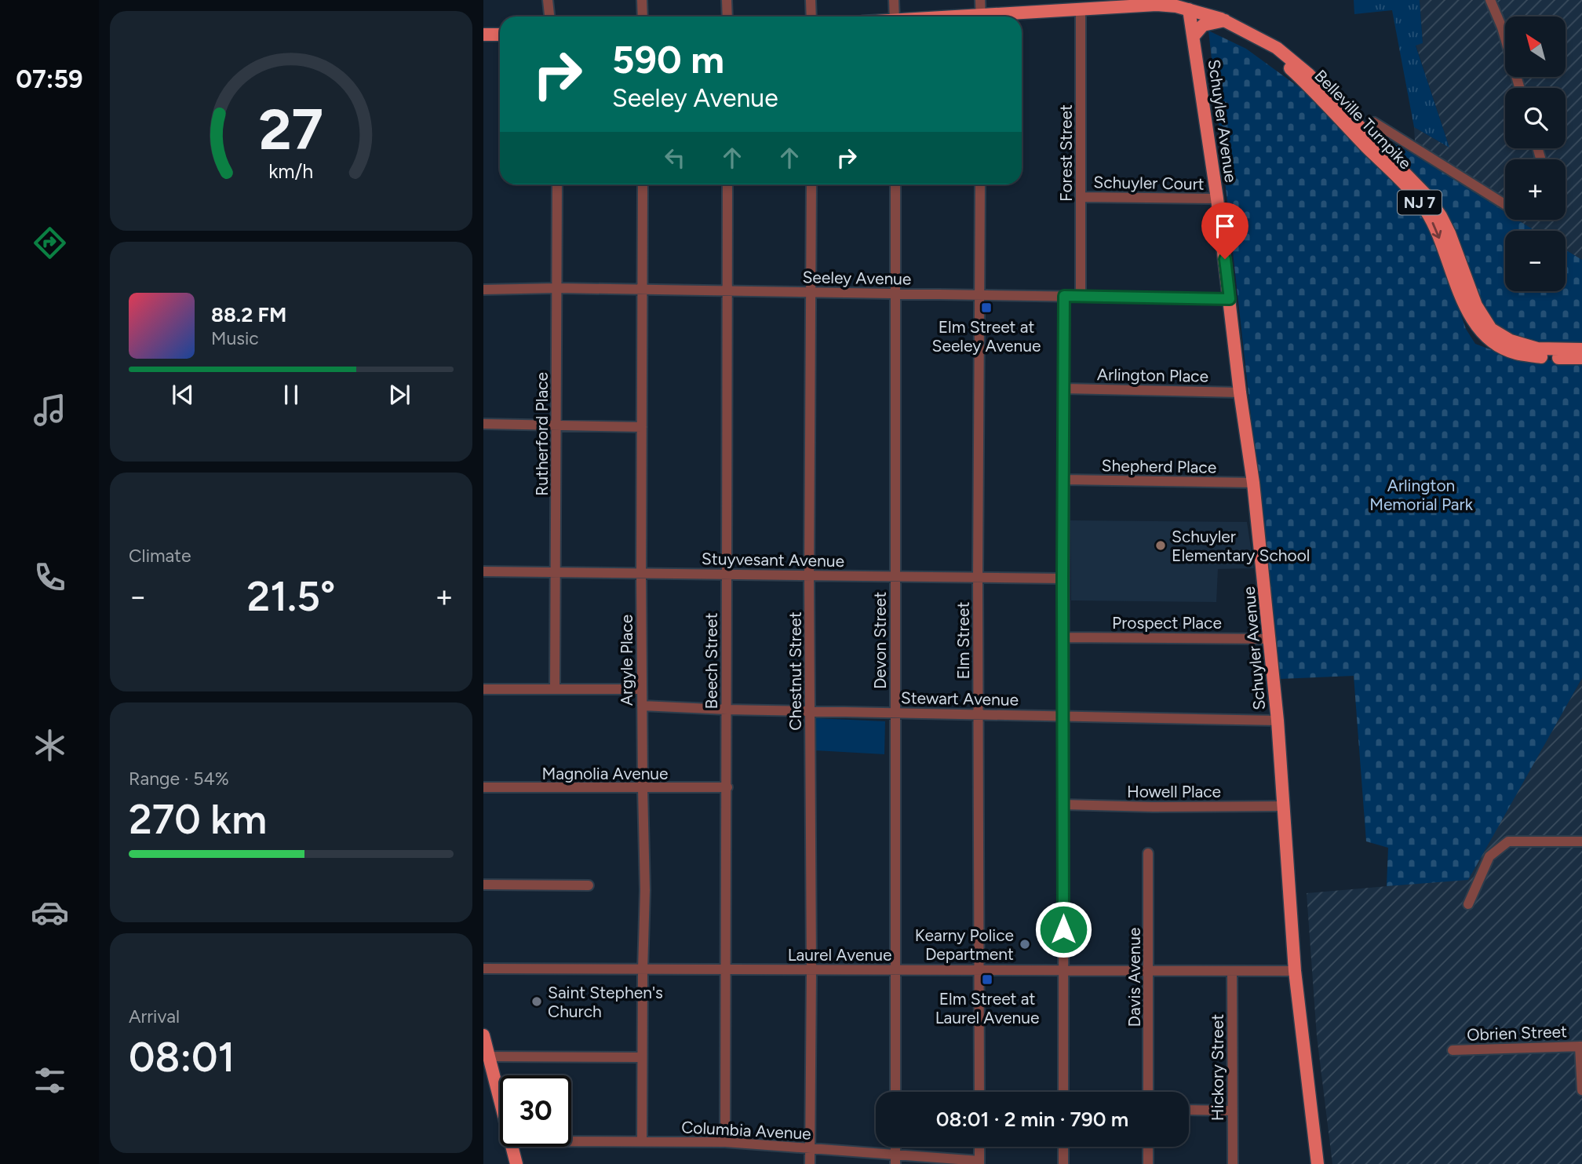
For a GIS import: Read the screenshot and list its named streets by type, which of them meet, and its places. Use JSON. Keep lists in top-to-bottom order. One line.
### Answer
{"streets":{"main road":["Belleville Turnpike","Schuyler Avenue","NJ 7"],"street":["Forest Street","Schuyler Court","Seeley Avenue","Arlington Place","Rutherford Place","Shepherd Place","Stuyvesant Avenue","Prospect Place","Devon Street","Elm Street","Argyle Place","Beech Street","Chestnut Street","Stewart Avenue","Magnolia Avenue","Howell Place","Laurel Avenue","Davis Avenue","Obrien Street","Hickory Street","Columbia Avenue"]},"crossings":[["Belleville Turnpike","Schuyler Avenue"],["Belleville Turnpike","Forest Street"],["Schuyler Avenue","Schuyler Court"],["Schuyler Avenue","Seeley Avenue"],["Schuyler Avenue","Arlington Place"],["Schuyler Avenue","Shepherd Place"],["Schuyler Avenue","Prospect Place"],["Schuyler Avenue","Stewart Avenue"],["Schuyler Avenue","Howell Place"],["Schuyler Avenue","Laurel Avenue"],["Forest Street","Schuyler Court"],["Forest Street","Seeley Avenue"],["Seeley Avenue","Rutherford Place"],["Seeley Avenue","Devon Street"],["Seeley Avenue","Elm Street"],["Seeley Avenue","Argyle Place"],["Seeley Avenue","Beech Street"],["Seeley Avenue","Chestnut Street"],["Rutherford Place","Stuyvesant Avenue"],["Stuyvesant Avenue","Devon Street"],["Stuyvesant Avenue","Elm Street"],["Stuyvesant Avenue","Argyle Place"],["Stuyvesant Avenue","Beech Street"],["Stuyvesant Avenue","Chestnut Street"],["Devon Street","Stewart Avenue"],["Devon Street","Laurel Avenue"],["Elm Street","Stewart Avenue"],["Elm Street","Laurel Avenue"],["Argyle Place","Stewart Avenue"],["Argyle Place","Magnolia Avenue"],["Argyle Place","Laurel Avenue"],["Argyle Place","Columbia Avenue"],["Beech Street","Stewart Avenue"],["Beech Street","Magnolia Avenue"],["Beech Street","Laurel Avenue"],["Beech Street","Columbia Avenue"],["Chestnut Street","Stewart Avenue"],["Chestnut Street","Laurel Avenue"],["Chestnut Street","Columbia Avenue"],["Laurel Avenue","Davis Avenue"],["Laurel Avenue","Hickory Street"]],"parks":["Arlington Memorial Park"],"places":{"transit":["Elm Street at Seeley Avenue","Elm Street at Laurel Avenue"],"other":["Schuyler Elementary School","Kearny Police Department","Saint Stephen's Church"]},"north":"top left","page":{"tabs":"07:59","map_buttons":["+","−"],"turn":["590 m","Seeley Avenue"],"song":["88.2 FM","Music"],"tile":["Climate",["Range · 54%","270 km"],["Arrival","08:01"]],"heat":["−","21.5°","+"],"limit":"30","trip":"08:01 · 2 min · 790 m","gauge":["27","km/h"]}}
